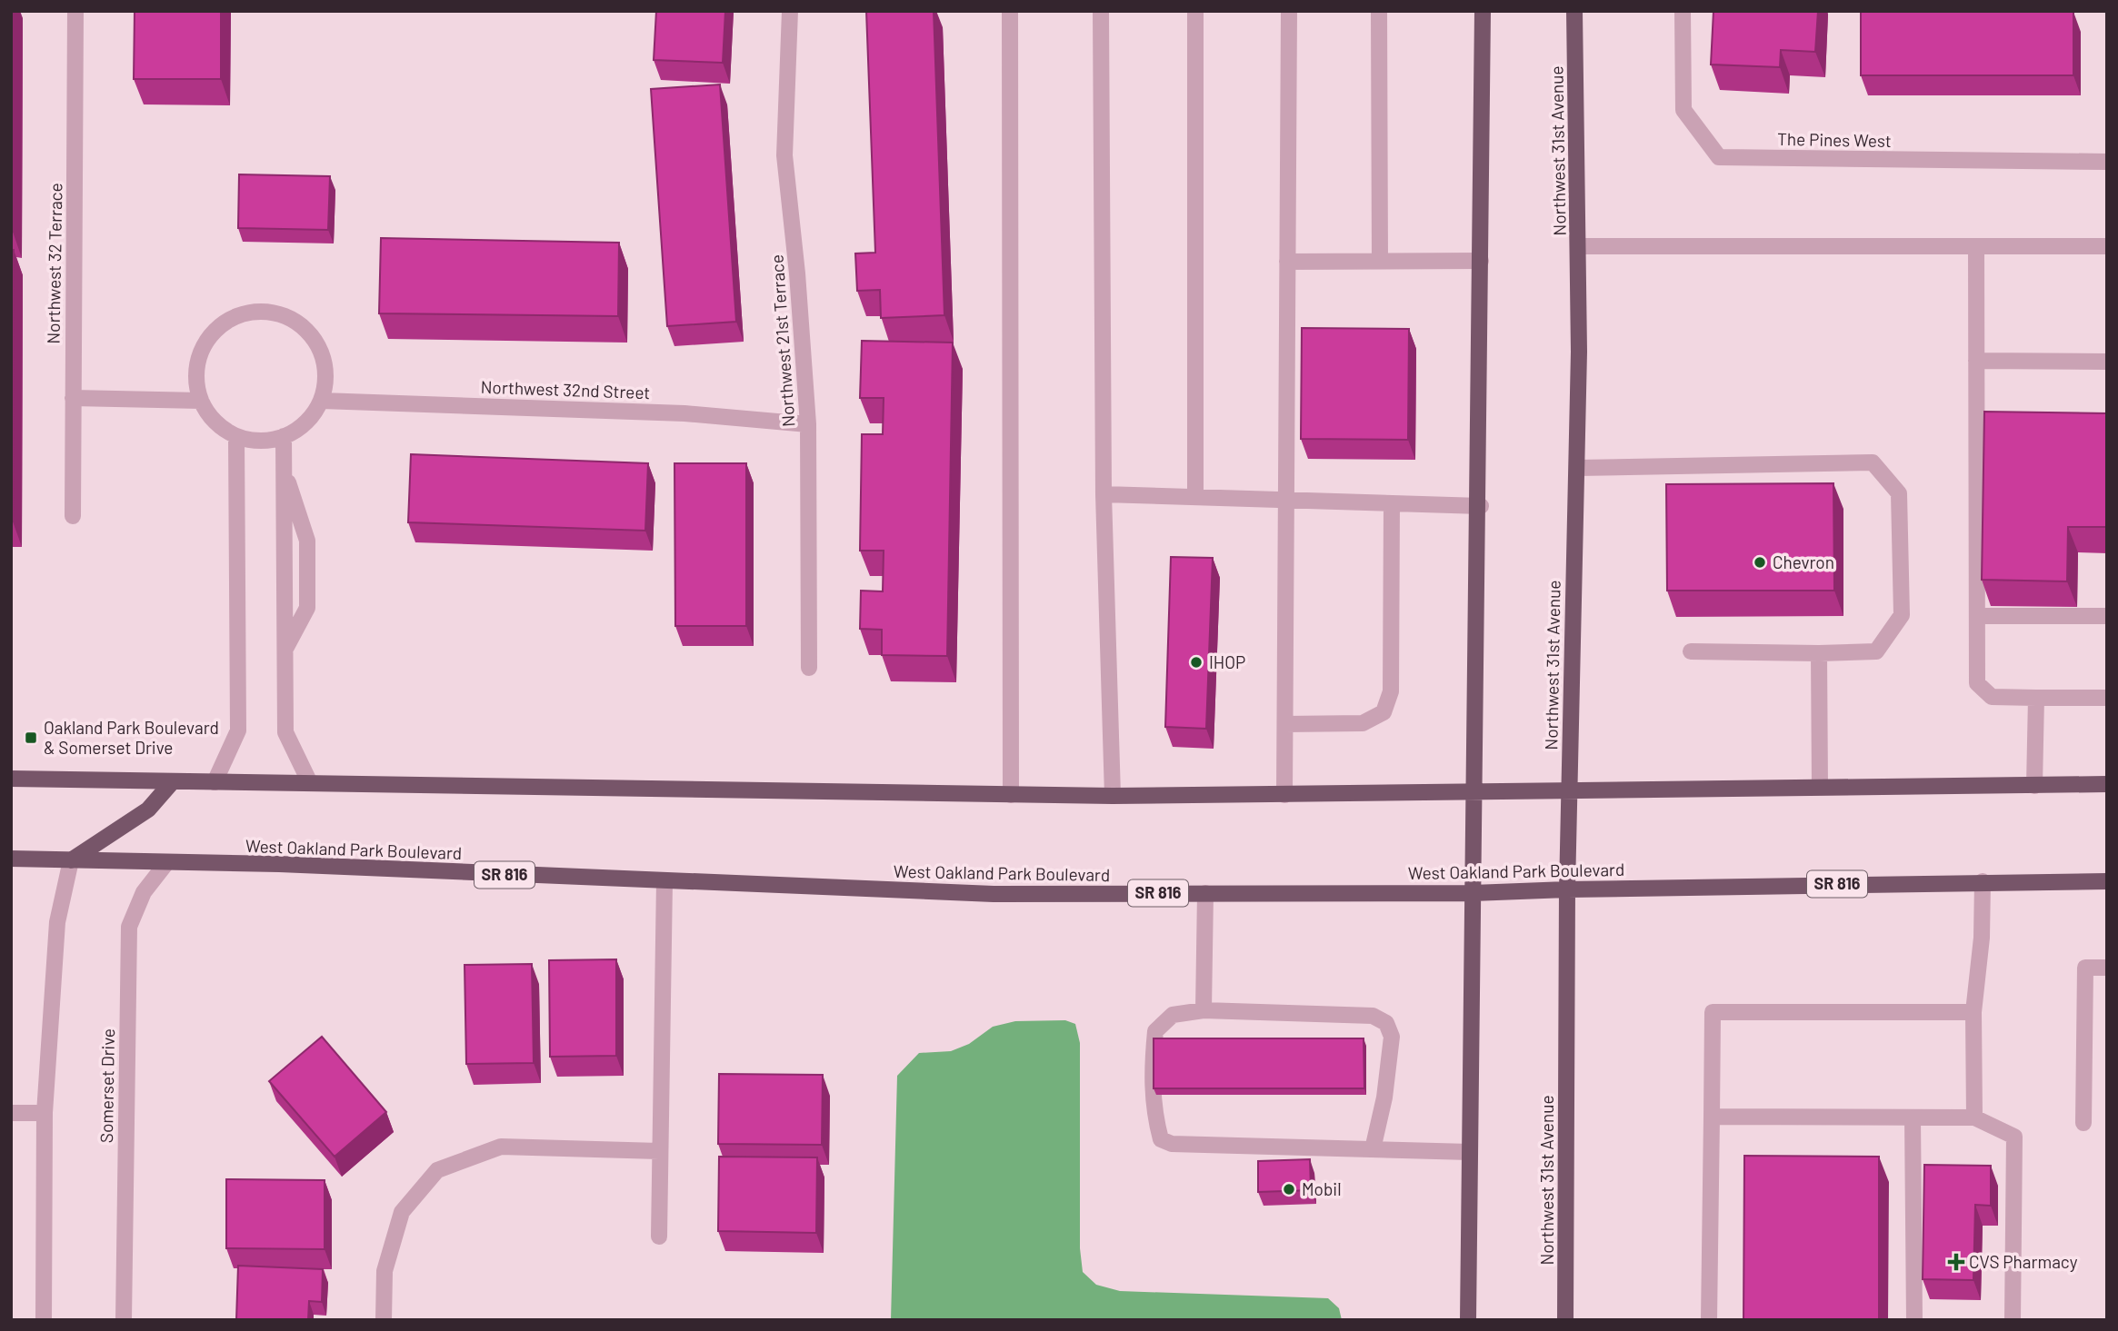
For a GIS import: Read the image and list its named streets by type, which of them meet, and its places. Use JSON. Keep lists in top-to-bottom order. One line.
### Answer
{"streets":{"main road":["Northwest 31st Avenue","West Oakland Park Boulevard","SR 816"],"street":["The Pines West","Northwest 32 Terrace","Northwest 21st Terrace","Northwest 32nd Street","Somerset Drive"]},"crossings":[["Northwest 31st Avenue","West Oakland Park Boulevard"],["Northwest 21st Terrace","Northwest 32nd Street"],["West Oakland Park Boulevard","Somerset Drive"]],"places":{"other":["Chevron","IHOP","Mobil"],"transit":["Oakland Park Boulevard & Somerset Drive"],"health":["CVS Pharmacy"]}}
